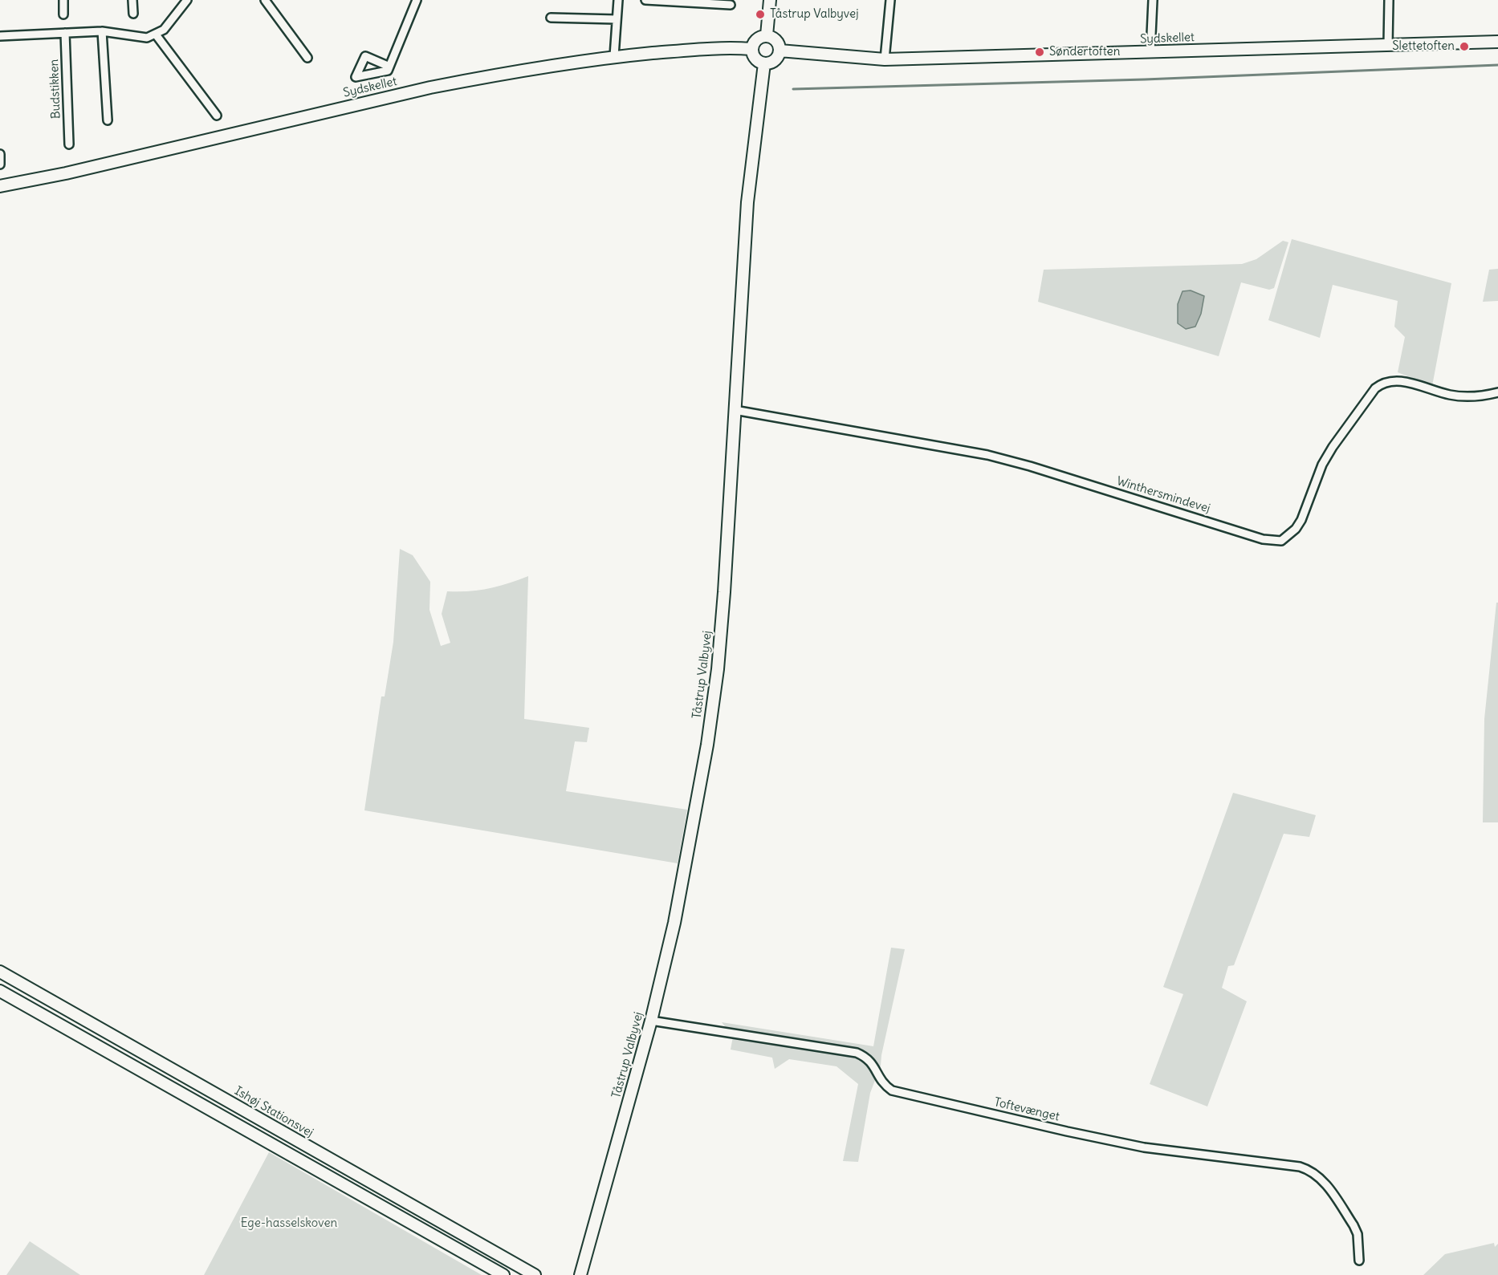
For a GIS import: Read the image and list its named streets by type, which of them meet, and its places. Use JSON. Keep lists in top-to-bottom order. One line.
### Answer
{"streets":{"street":["Sydskellet","Budstikken","Winthersmindevej","Tåstrup Valbyvej","Toftevænget","Ishøj Stationsvej"]},"crossings":[["Sydskellet","Tåstrup Valbyvej"],["Winthersmindevej","Tåstrup Valbyvej"],["Tåstrup Valbyvej","Toftevænget"]],"parks":["Ege-hasselskoven"],"places":["Tåstrup Valbyvej","Slettetoften","Søndertoften"]}
